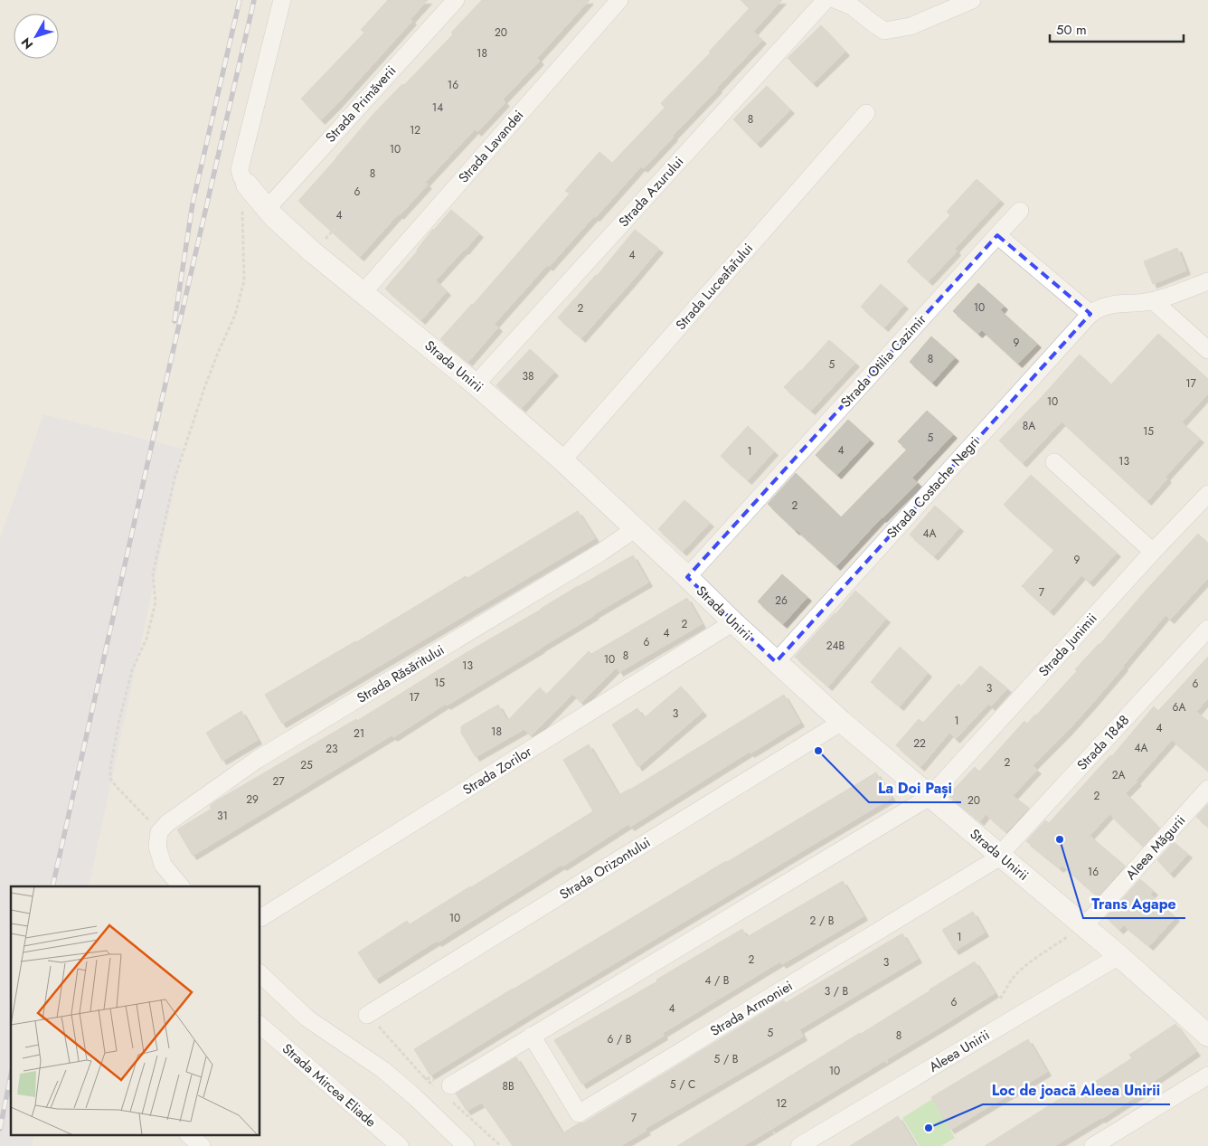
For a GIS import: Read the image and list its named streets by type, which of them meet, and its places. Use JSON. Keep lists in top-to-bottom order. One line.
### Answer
{"streets":{"street":["Strada Primăverii","Strada Lavandei","Strada Azurului","Strada Luceafǎrului","Strada Otilia Cazimir","Strada Unirii","Strada Costache Negri","Strada Junimii","Strada Răsăritului","Strada 1848","Strada Zorilor","Aleea Măgurii","Strada Orizontului","Strada Armoniei","Aleea Unirii","Strada Mircea Eliade"]},"crossings":[["Strada Primăverii","Strada Unirii"],["Strada Lavandei","Strada Unirii"],["Strada Azurului","Strada Unirii"],["Strada Luceafǎrului","Strada Unirii"],["Strada Otilia Cazimir","Strada Unirii"],["Strada Unirii","Strada Costache Negri"],["Strada Unirii","Strada Junimii"],["Strada Unirii","Strada Răsăritului"],["Strada Unirii","Strada 1848"],["Strada Unirii","Strada Zorilor"],["Strada Unirii","Aleea Măgurii"],["Strada Unirii","Strada Orizontului"],["Strada Unirii","Strada Armoniei"],["Strada Unirii","Aleea Unirii"],["Strada 1848","Strada Armoniei"]],"places":["La Doi Pași","Trans Agape","Loc de joacă Aleea Unirii"],"house_numbers":["20","18","16","14","8","12","10","8","6","4","4","10","2","9","8","5","38","17","10","8A","15","5","4","1","13","2","4A","9","7","26","2","4","6","24B","8","10","13","15","6","3","17","6A","3","1","4","18","21","22","4A","23","2","25","2A","27","2","29","20","31","16","10","2 / B","1","2","3","4 / B","3 / B","6","4","5","8","6 / B","5 / B","10","5 / C","8B","12","7"],"scale_bar":"50 m","north":"bottom left"}
